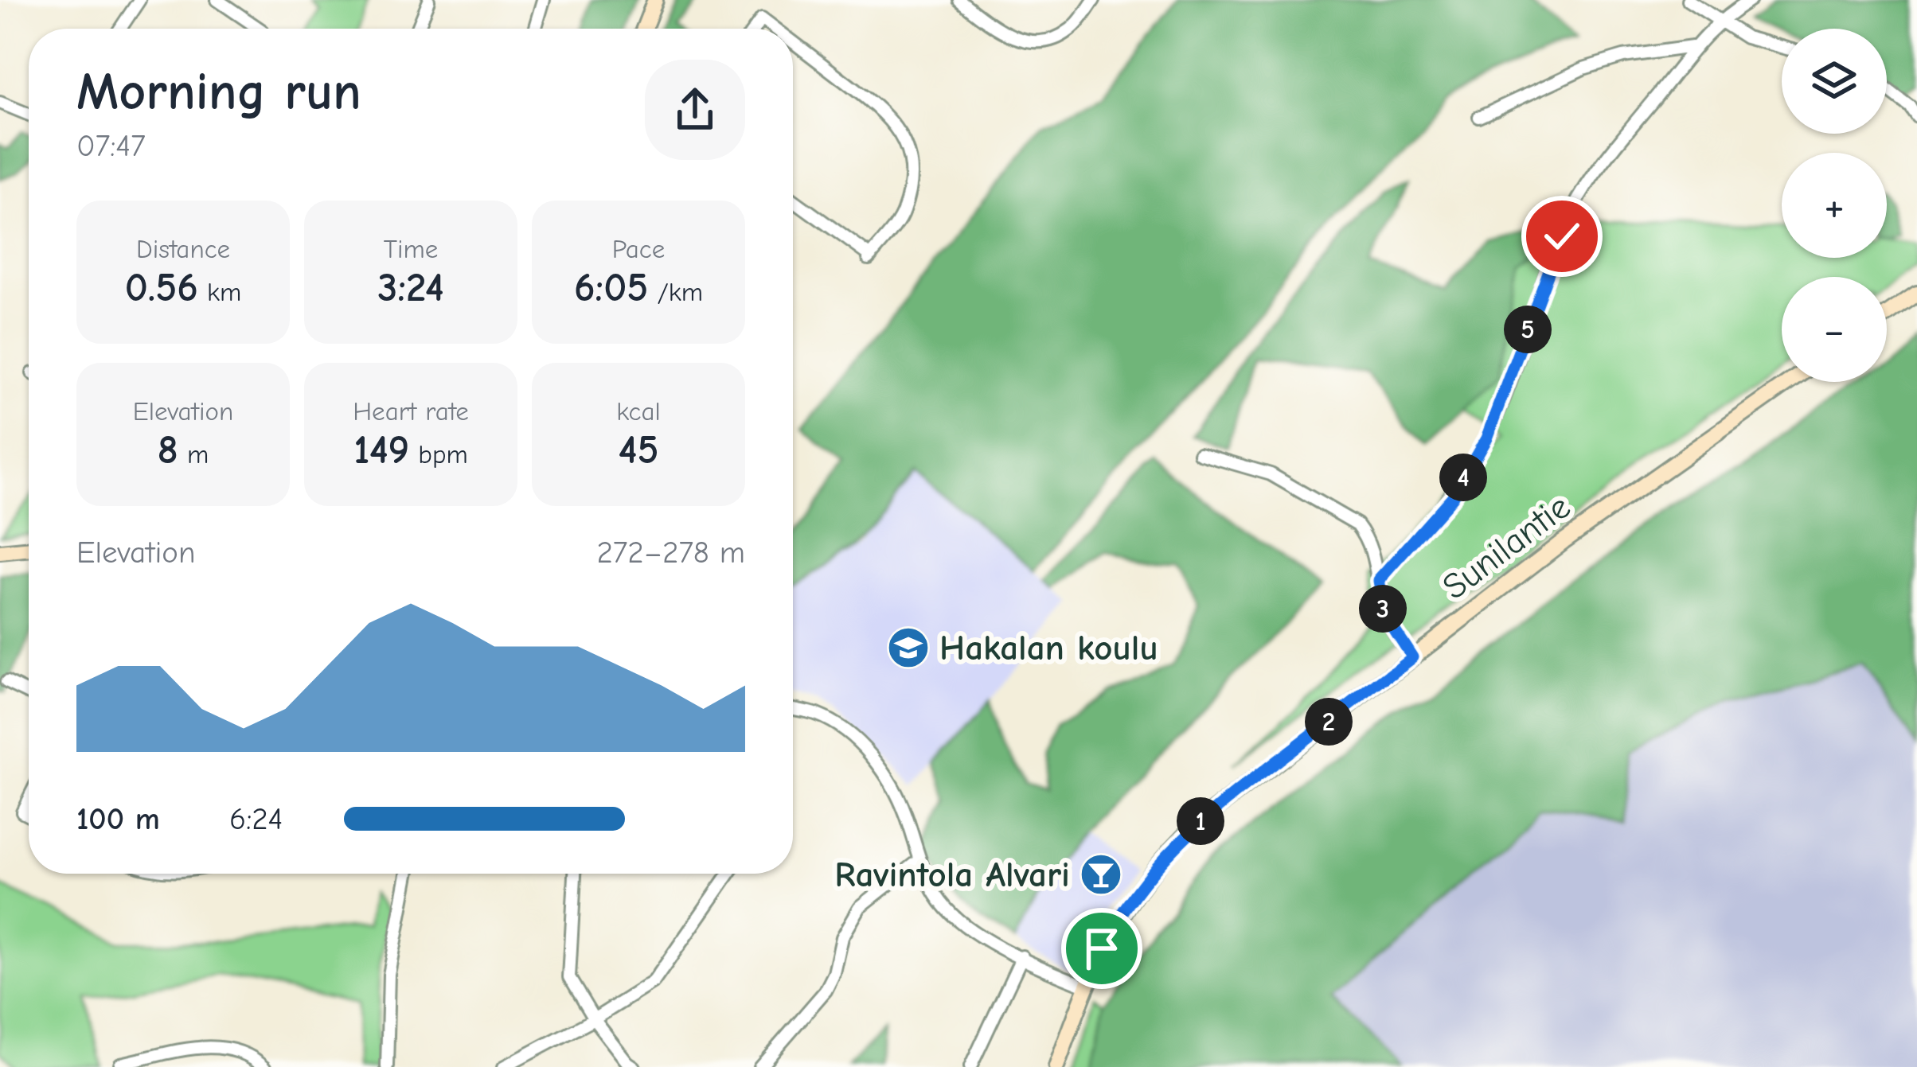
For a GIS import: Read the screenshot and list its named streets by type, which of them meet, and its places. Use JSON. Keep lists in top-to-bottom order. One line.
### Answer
{"streets":{"street":["Sunilantie"]},"places":{"school or university":["Hakalan koulu"],"bar":["Ravintola Alvari"]},"page":{"map_buttons":["+","−"],"heading":["Morning run","07:47"],"stats":[["Distance","0.56 km"],["Time","3:24"],["Pace","6:05 /km"],["Elevation","8 m"],["Heart rate","149 bpm"],["kcal","45"]],"pins":["5","4","3","2","1"],"chart":["Elevation","272–278 m"],"list":[{"name":"100 m","note":"6:24"}]}}
